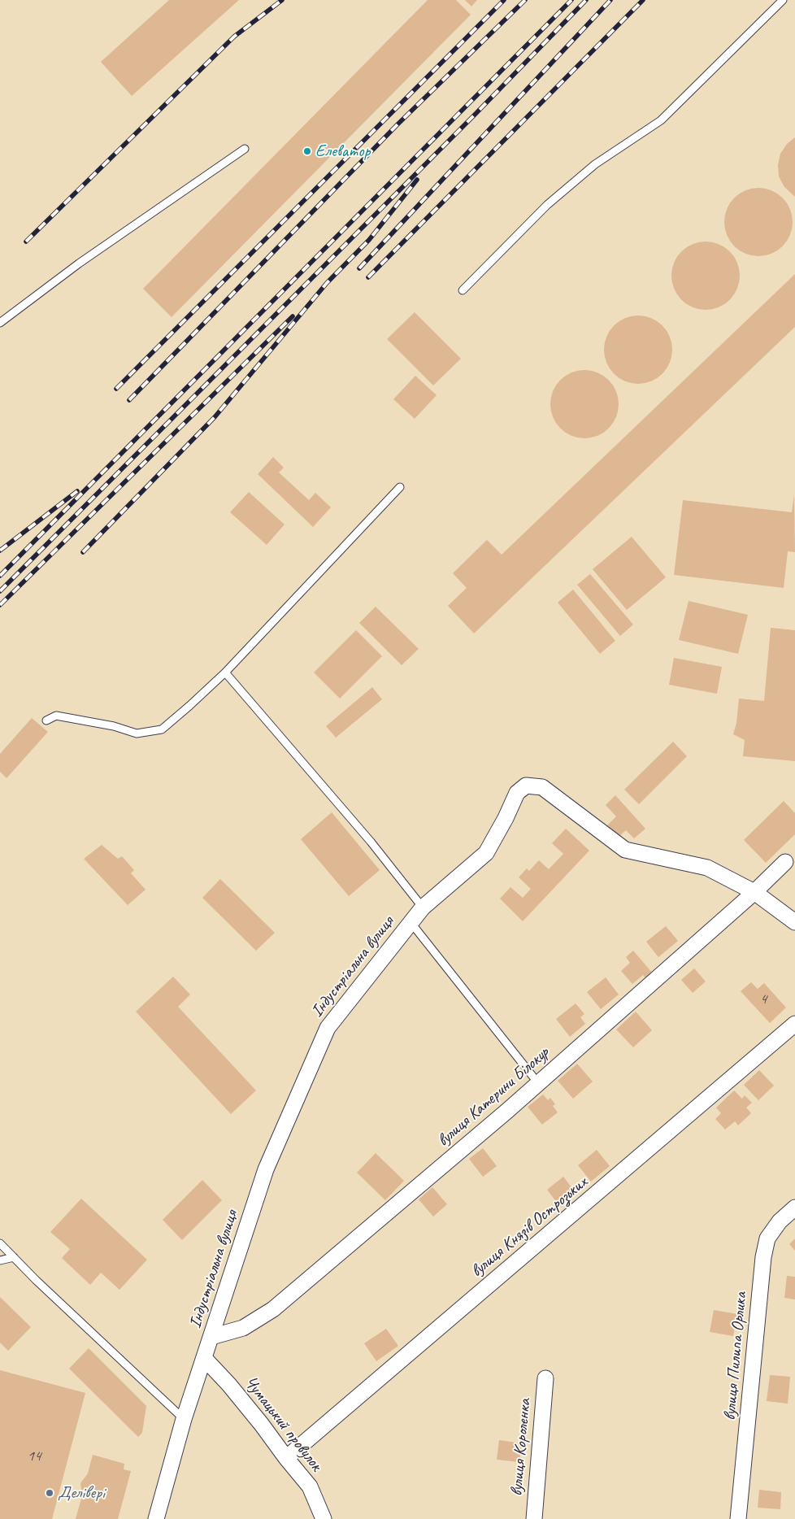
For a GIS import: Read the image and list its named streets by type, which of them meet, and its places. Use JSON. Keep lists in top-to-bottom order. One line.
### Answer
{"streets":{"street":["Індустріальна вулиця","вулиця Катерини Білокур","вулиця Князів Острозьких","вулиця Пилипа Орлика","Чумацький провулок","вулиця Короленка"]},"crossings":[["Індустріальна вулиця","вулиця Катерини Білокур"],["Індустріальна вулиця","Чумацький провулок"],["вулиця Князів Острозьких","Чумацький провулок"]],"places":["Елеватор","Делівері"],"house_numbers":["4","14"]}
